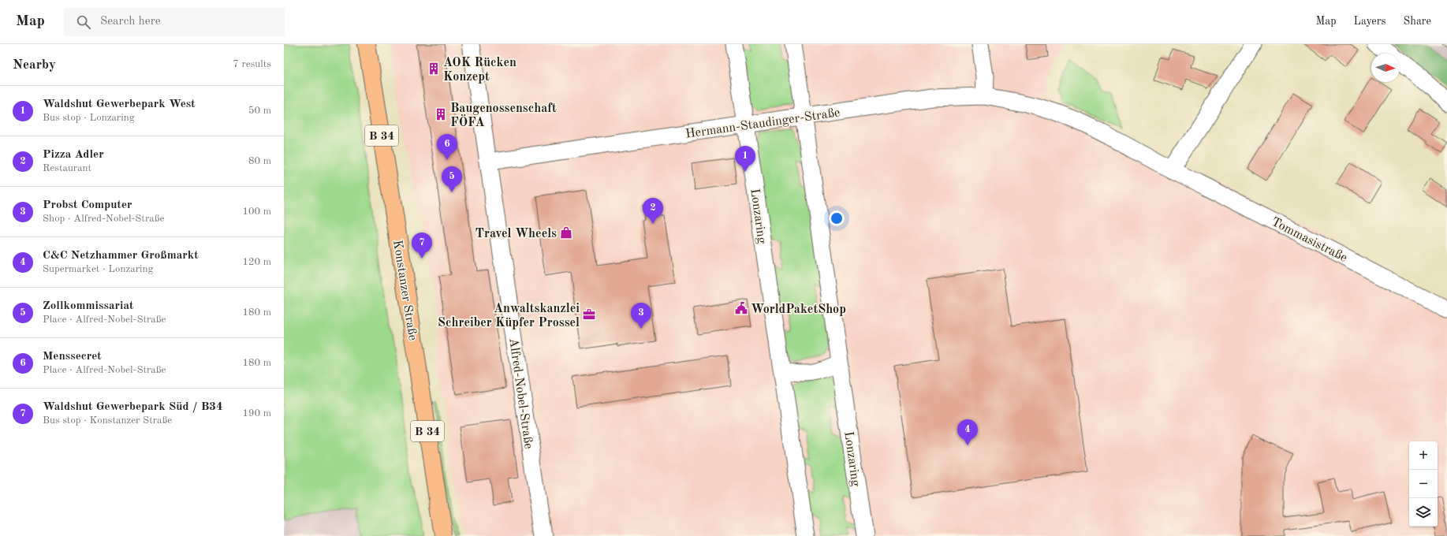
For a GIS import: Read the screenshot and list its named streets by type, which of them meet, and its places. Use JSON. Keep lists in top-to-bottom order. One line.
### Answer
{"streets":{"main road":["B 34","Konstanzer Straße"],"street":["Hermann-Staudinger-Straße","Lonzaring","Tommasistraße","Alfred-Nobel-Straße"]},"crossings":[["Hermann-Staudinger-Straße","Lonzaring"],["Hermann-Staudinger-Straße","Tommasistraße"],["Hermann-Staudinger-Straße","Alfred-Nobel-Straße"]],"places":{"building":["AOK Rücken Konzept","Baugenossenschaft FÖFA"],"shop":["Travel Wheels"],"public building":["WorldPaketShop"],"office":["Anwaltskanzlei Schreiber Küpfer Prossel"]},"north":"right","page":{"header":"Map","search":"Search here","nav":["Map","Layers","Share"],"heading":["Nearby","7 results"],"list":[{"mark":"1","name":"Waldshut Gewerbepark West","note":"Bus stop · Lonzaring","value":"50 m"},{"mark":"2","name":"Pizza Adler","note":"Restaurant","value":"80 m"},{"mark":"3","name":"Probst Computer","note":"Shop · Alfred-Nobel-Straße","value":"100 m"},{"mark":"4","name":"C&C Netzhammer Großmarkt","note":"Supermarket · Lonzaring","value":"120 m"},{"mark":"5","name":"Zollkommissariat","note":"Place · Alfred-Nobel-Straße","value":"180 m"},{"mark":"6","name":"Menssecret","note":"Place · Alfred-Nobel-Straße","value":"180 m"},{"mark":"7","name":"Waldshut Gewerbepark Süd / B34","note":"Bus stop · Konstanzer Straße","value":"190 m"}],"pins":["6","1","5","2","7","3","4"],"map_buttons":["+","−"]}}
